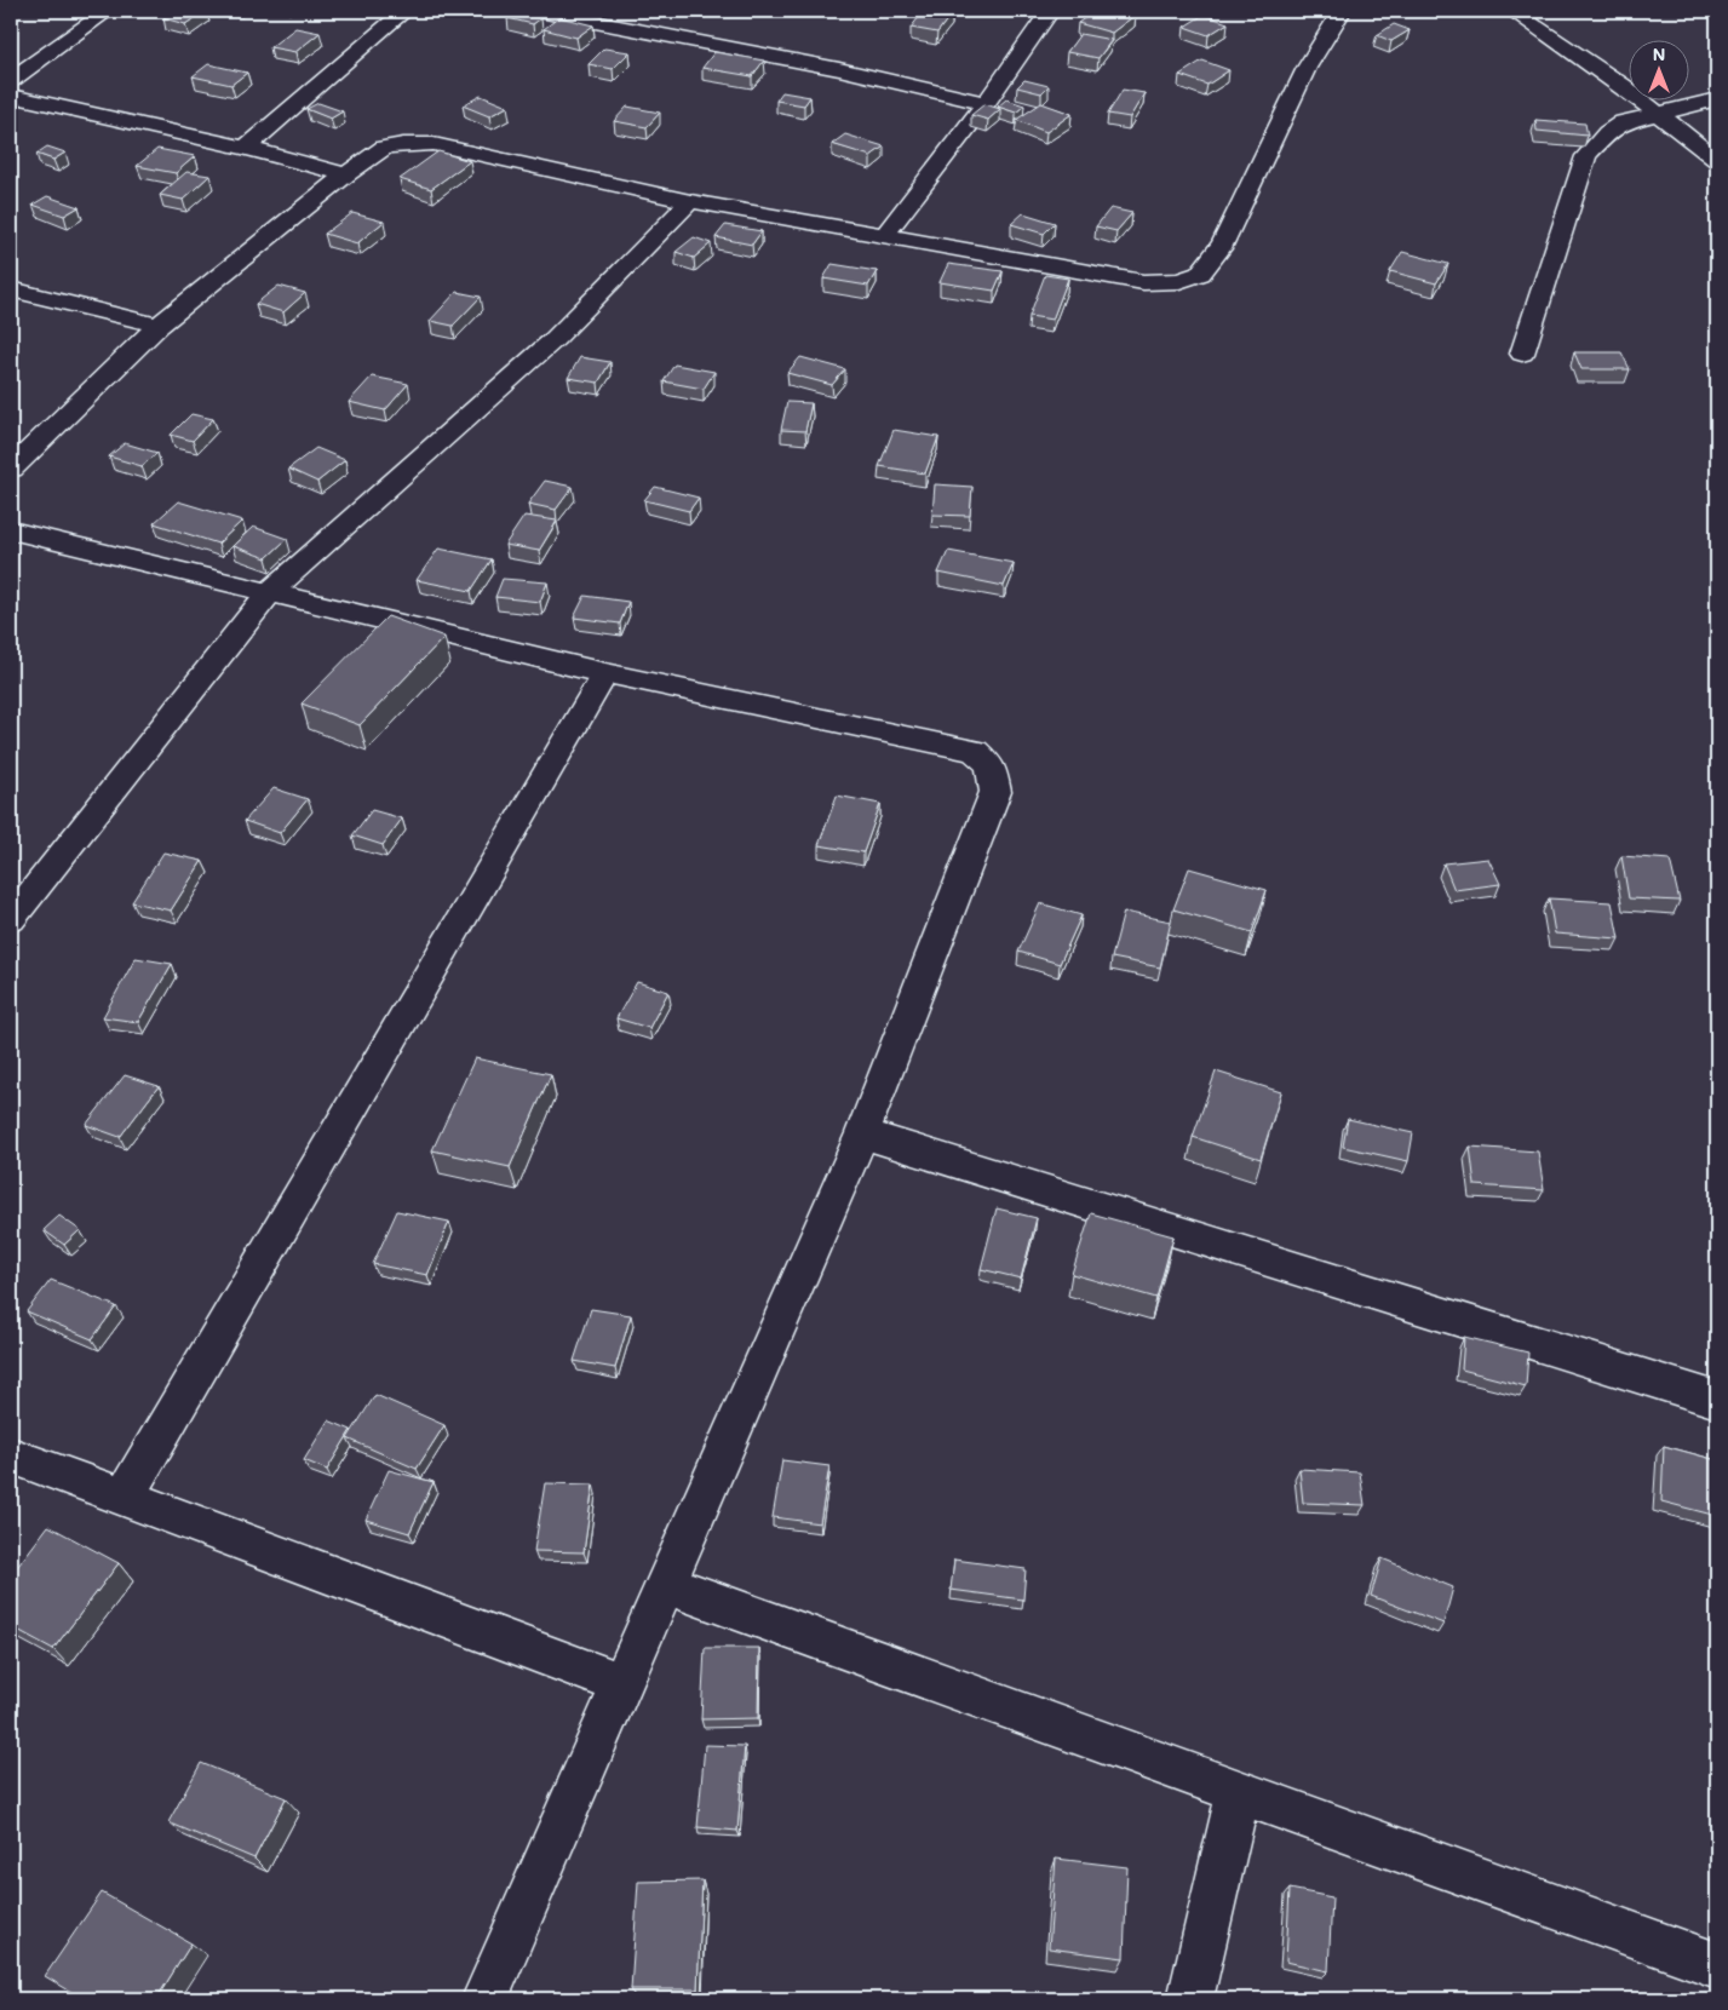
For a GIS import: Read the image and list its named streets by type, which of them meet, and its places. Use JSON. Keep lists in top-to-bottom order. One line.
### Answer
{"north":"top"}
